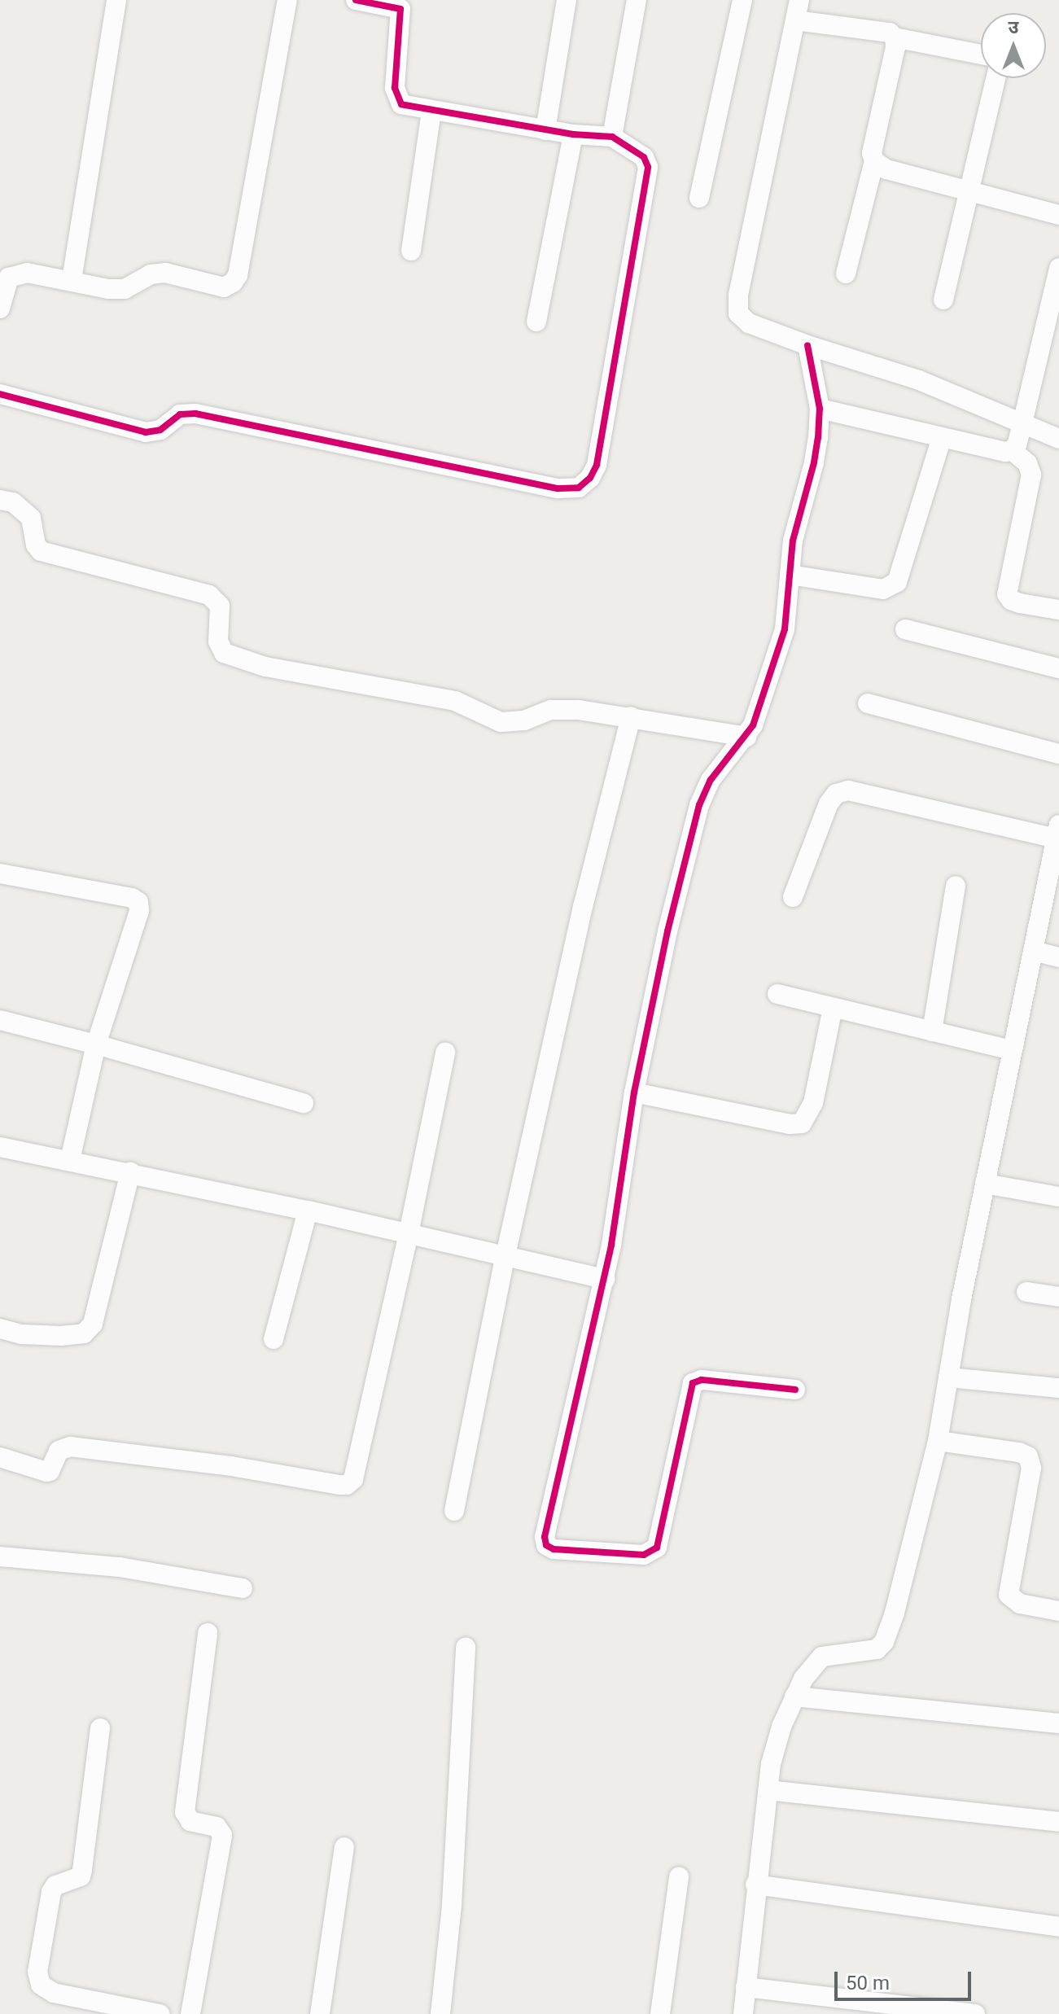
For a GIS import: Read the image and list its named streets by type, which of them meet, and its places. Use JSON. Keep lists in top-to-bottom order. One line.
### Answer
{"scale_bar":"50 m","north":"top"}
